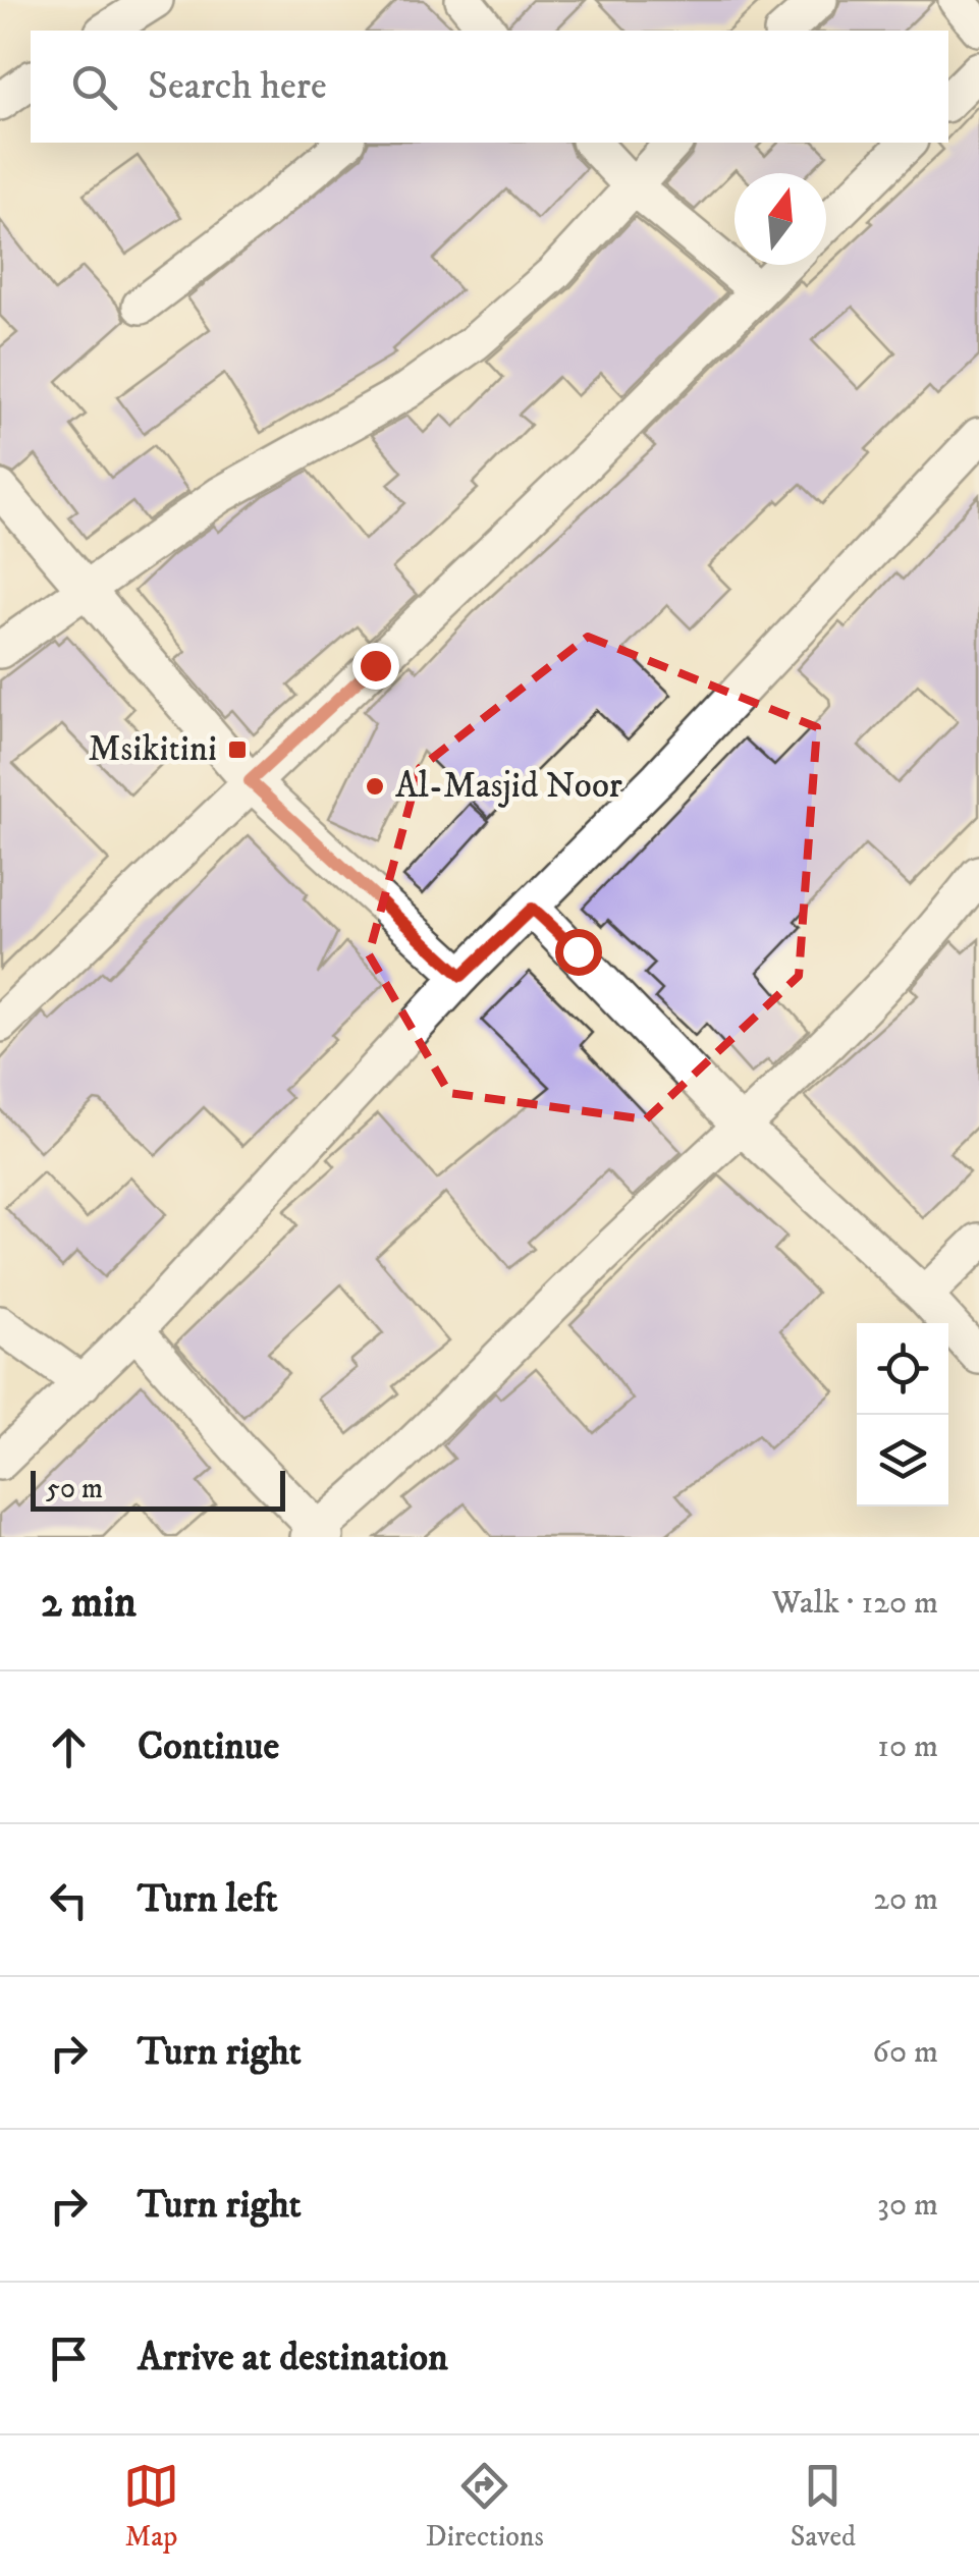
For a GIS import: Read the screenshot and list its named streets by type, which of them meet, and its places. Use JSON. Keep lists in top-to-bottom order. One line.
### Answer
{"places":{"transit":["Msikitini"],"other":["Al-Masjid Noor"]},"scale_bar":"50 m","north":"top","page":{"search":"Search here","scale":"50 m","heading":["2 min","Walk · 120 m"],"list":[["Continue","10 m"],["Turn left","20 m"],["Turn right","60 m"],["Turn right","30 m"],"Arrive at destination"],"nav":["Map","Directions","Saved"]}}
